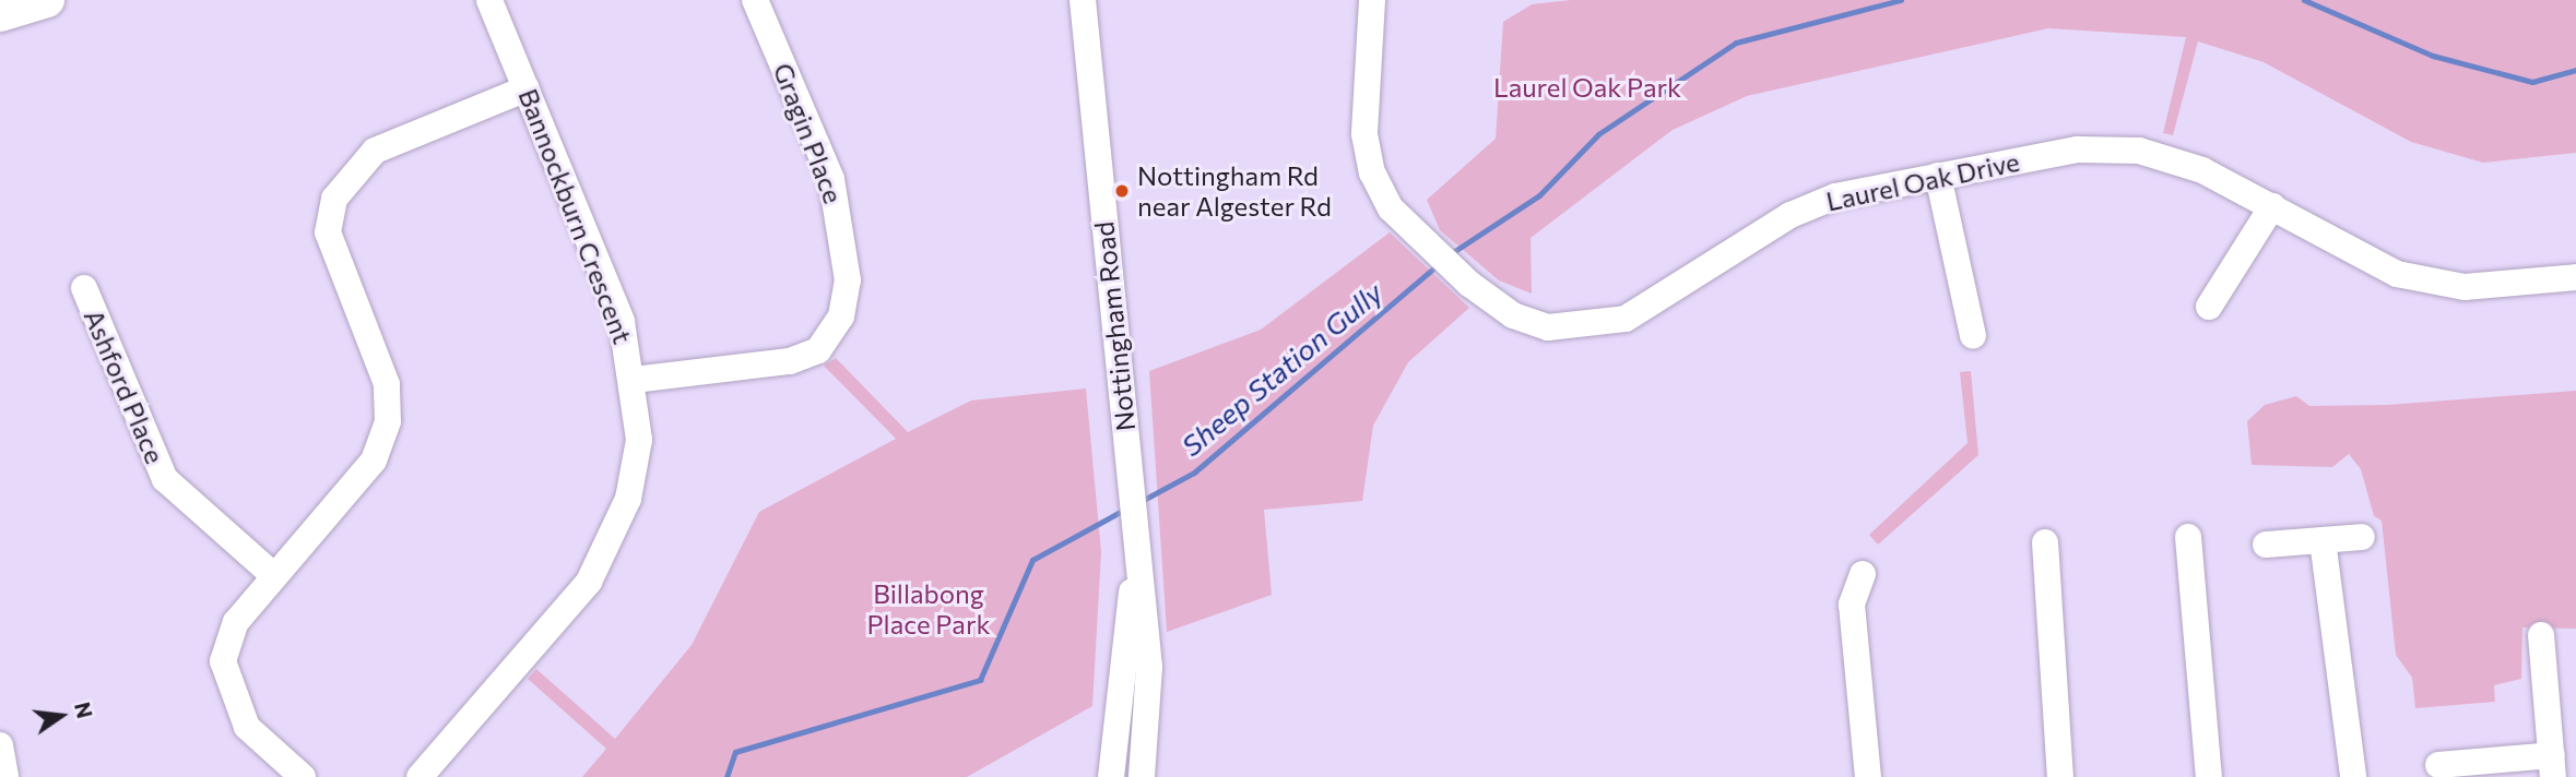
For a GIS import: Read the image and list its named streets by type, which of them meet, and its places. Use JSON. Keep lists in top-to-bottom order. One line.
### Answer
{"streets":{"street":["Gragin Place","Laurel Oak Drive","Bannockburn Crescent","Nottingham Road","Ashford Place"]},"crossings":[["Gragin Place","Bannockburn Crescent"]],"water":["Sheep Station Gully"],"parks":["Laurel Oak Park","Billabong Place Park"],"places":["Nottingham Rd near Algester Rd"],"north":"right"}
